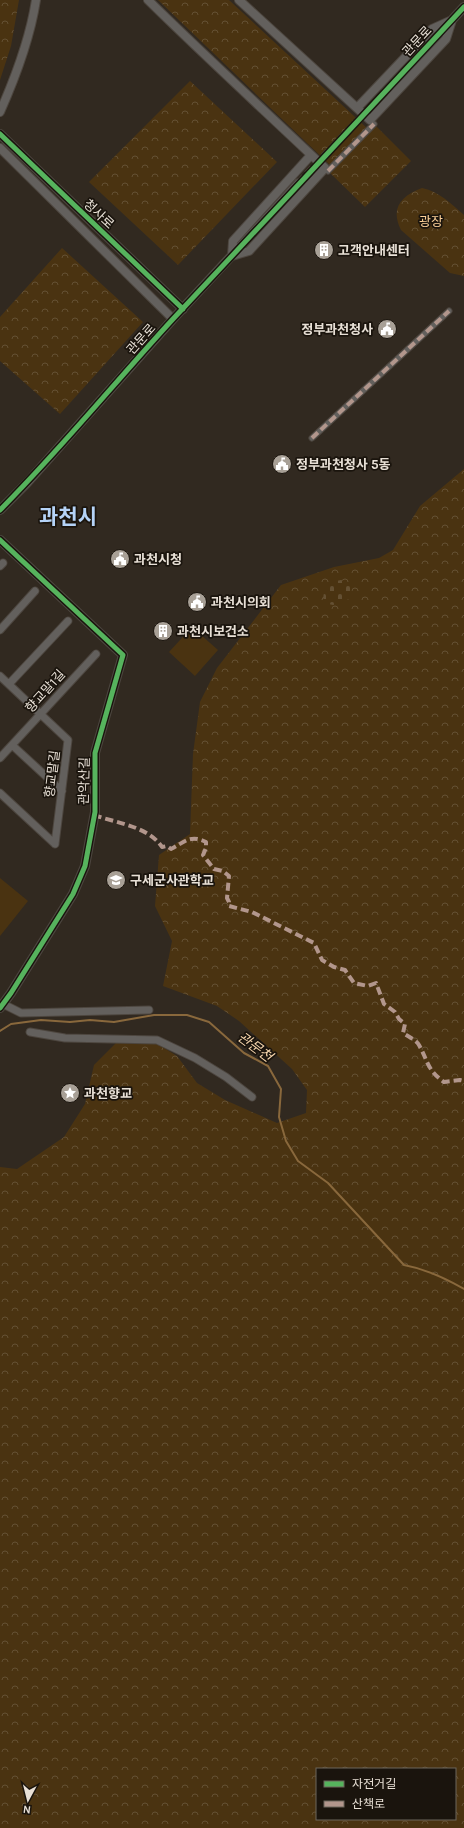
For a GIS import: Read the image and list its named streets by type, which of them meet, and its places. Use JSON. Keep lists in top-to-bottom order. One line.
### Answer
{"streets":{"street":["관문로","청사로","향교말1길","향교말길","관악산길"]},"crossings":[["관문로","청사로"],["향교말1길","향교말길"]],"districts":["과천시"],"water":["관문천"],"parks":["광장"],"places":{"building":["고객안내센터","과천시보건소"],"public building":["정부과천청사","정부과천청사 5동","과천시청","과천시의회"],"school or university":["구세군사관학교"],"place":["과천향교"]},"legend":["자전거길","산책로"],"north":"bottom"}
